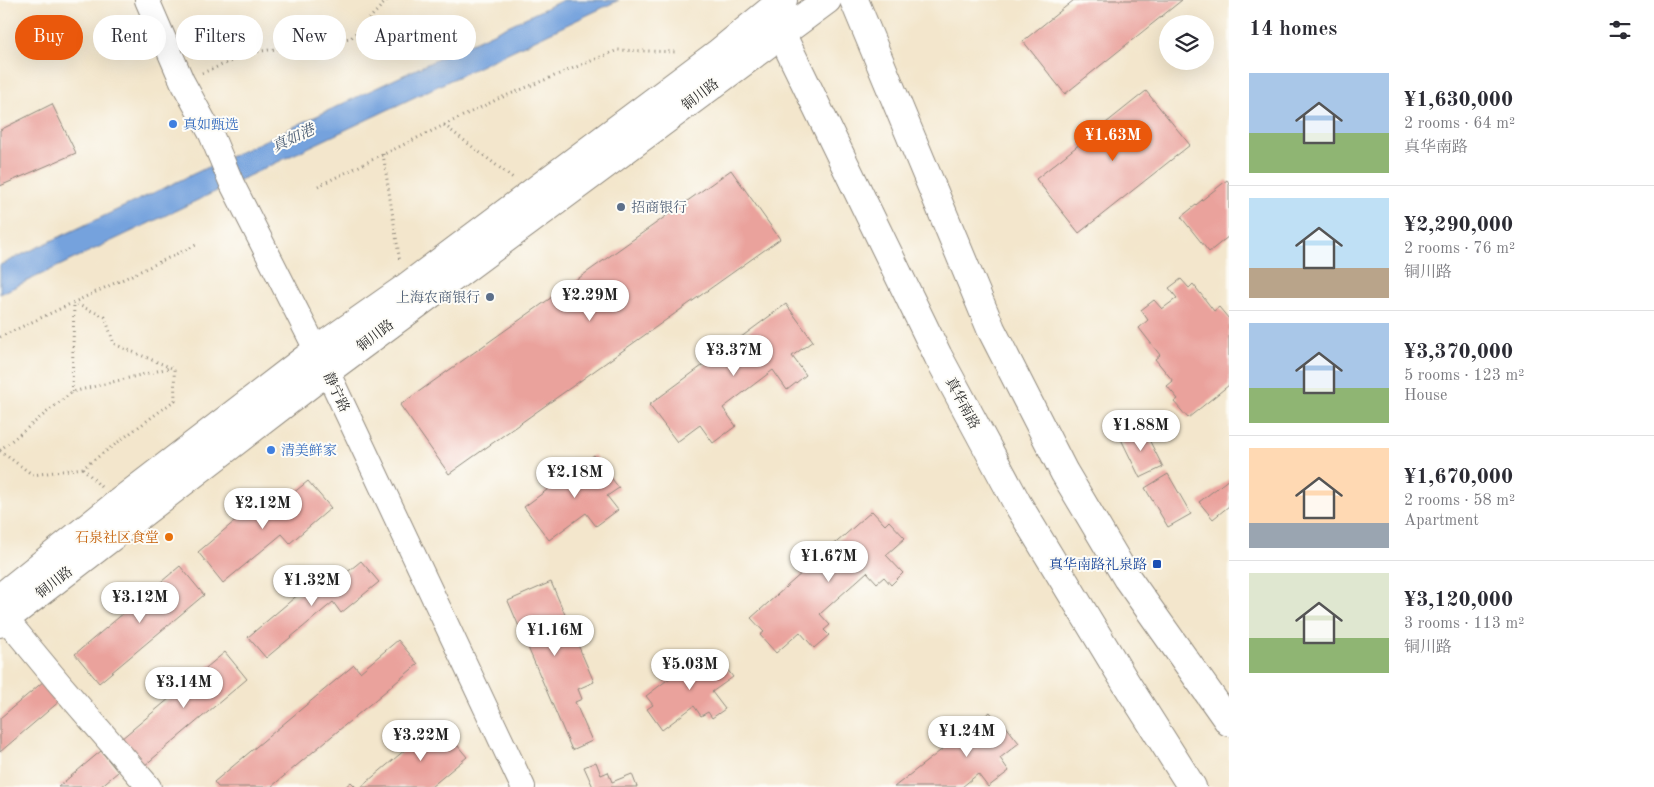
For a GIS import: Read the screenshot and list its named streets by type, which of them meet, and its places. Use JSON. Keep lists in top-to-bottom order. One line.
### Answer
{"streets":{"main road":["铜川路","真华南路"],"street":["静宁路"]},"crossings":[["铜川路","静宁路"],["铜川路","真华南路"]],"water":["真如港"],"places":{"other":["真如甄选","招商银行","上海农商银行","清美鲜家","石泉社区食堂"],"transit":["真华南路礼泉路"]},"page":{"heading":"14 homes","chip":["Buy","Rent","Filters","New","Apartment"],"list":[{"name":"¥1,630,000","note":"2 rooms · 64 m² · 真华南路"},{"name":"¥2,290,000","note":"2 rooms · 76 m² · 铜川路"},{"name":"¥3,370,000","note":"5 rooms · 123 m² · House"},{"name":"¥1,670,000","note":"2 rooms · 58 m² · Apartment"},{"name":"¥3,120,000","note":"3 rooms · 113 m² · 铜川路"}],"price":["¥1.63M","¥2.29M","¥3.37M","¥1.88M","¥2.18M","¥2.12M","¥1.67M","¥1.32M","¥3.12M","¥1.16M","¥5.03M","¥3.14M","¥1.24M","¥3.22M"]}}
